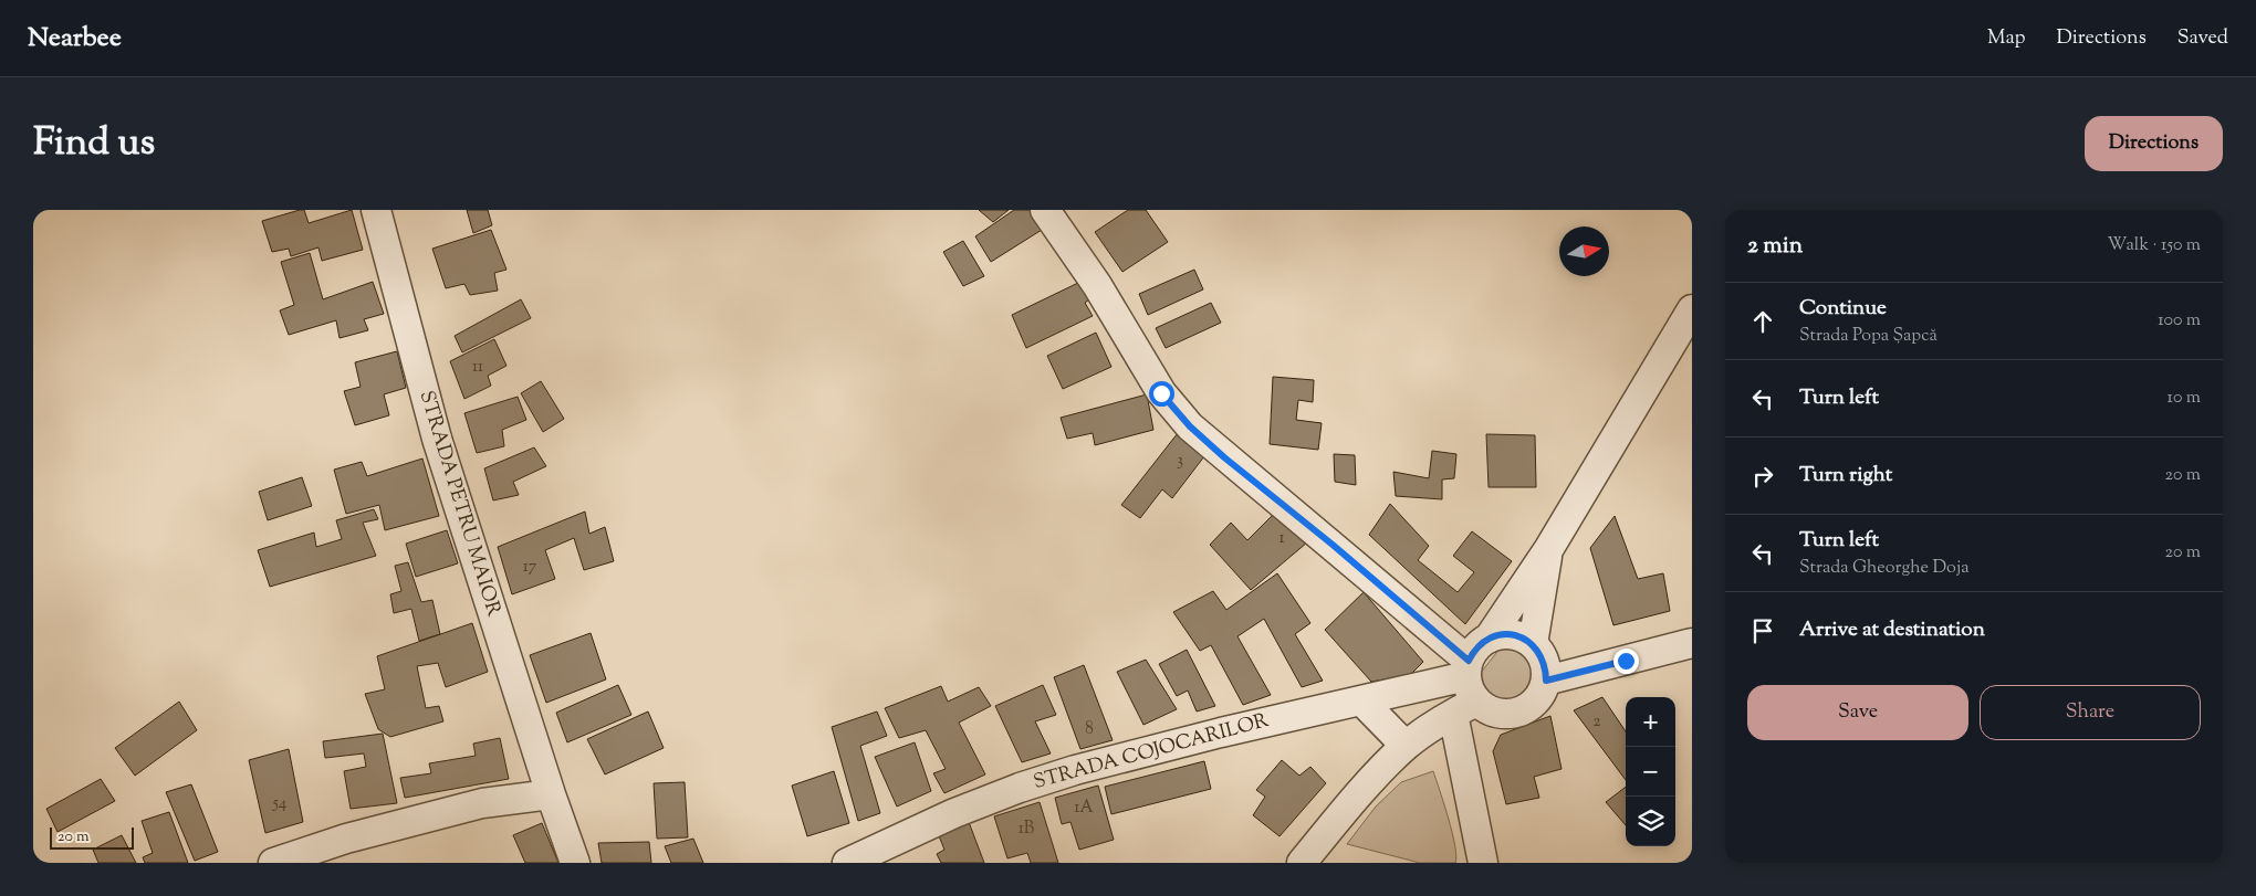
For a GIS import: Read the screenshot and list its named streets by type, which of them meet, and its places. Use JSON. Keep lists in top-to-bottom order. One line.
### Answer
{"streets":{"street":["STRADA PETRU MAIOR","STRADA COJOCARILOR"]},"house_numbers":["11","3","1","17","2","8","54","1A","1B"],"scale_bar":"20 m","north":"right","page":{"header":"Nearbee","nav":["Map","Directions","Saved"],"title":"Find us","buttons":["Directions",["Save","Share"]],"heading":["2 min","Walk · 150 m"],"list":[["Continue","Strada Popa Șapcă","100 m"],["Turn left","10 m"],["Turn right","20 m"],["Turn left","Strada Gheorghe Doja","20 m"],"Arrive at destination"],"map_buttons":["+","−"],"scale":"20 m"}}
